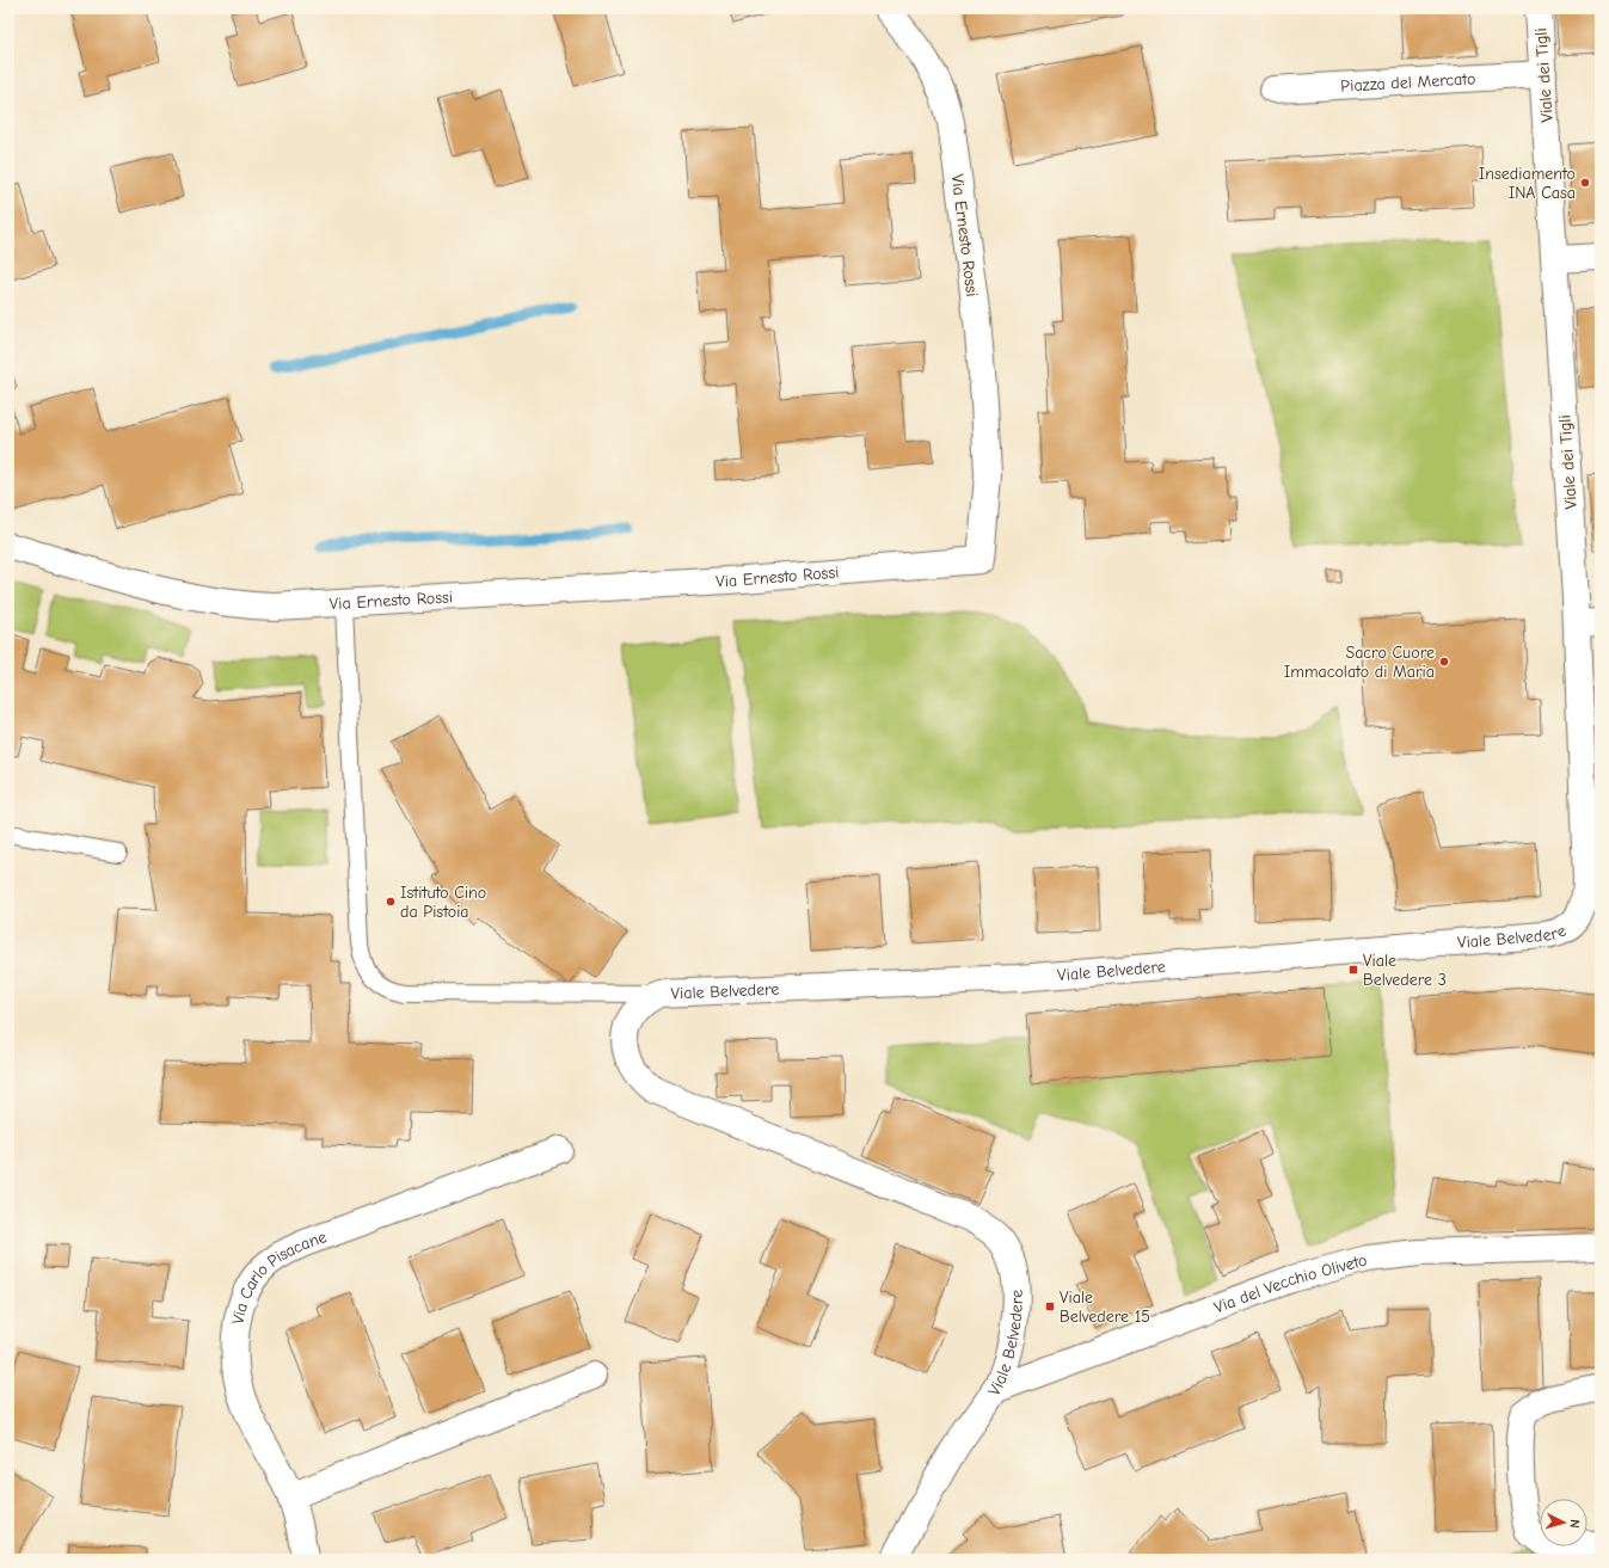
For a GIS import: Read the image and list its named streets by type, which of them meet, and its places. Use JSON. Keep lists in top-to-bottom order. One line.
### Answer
{"streets":{"street":["Viale dei Tigli","Piazza del Mercato","Via Ernesto Rossi","Viale Belvedere","Via Carlo Pisacane","Via del Vecchio Oliveto"]},"crossings":[["Viale dei Tigli","Piazza del Mercato"],["Viale dei Tigli","Viale Belvedere"],["Viale Belvedere","Via del Vecchio Oliveto"]],"places":{"other":["Insediamento INA Casa","Sacro Cuore Immacolato di Maria","Istituto Cino da Pistoia"],"transit":["Viale Belvedere 3","Viale Belvedere 15"]},"north":"right"}
